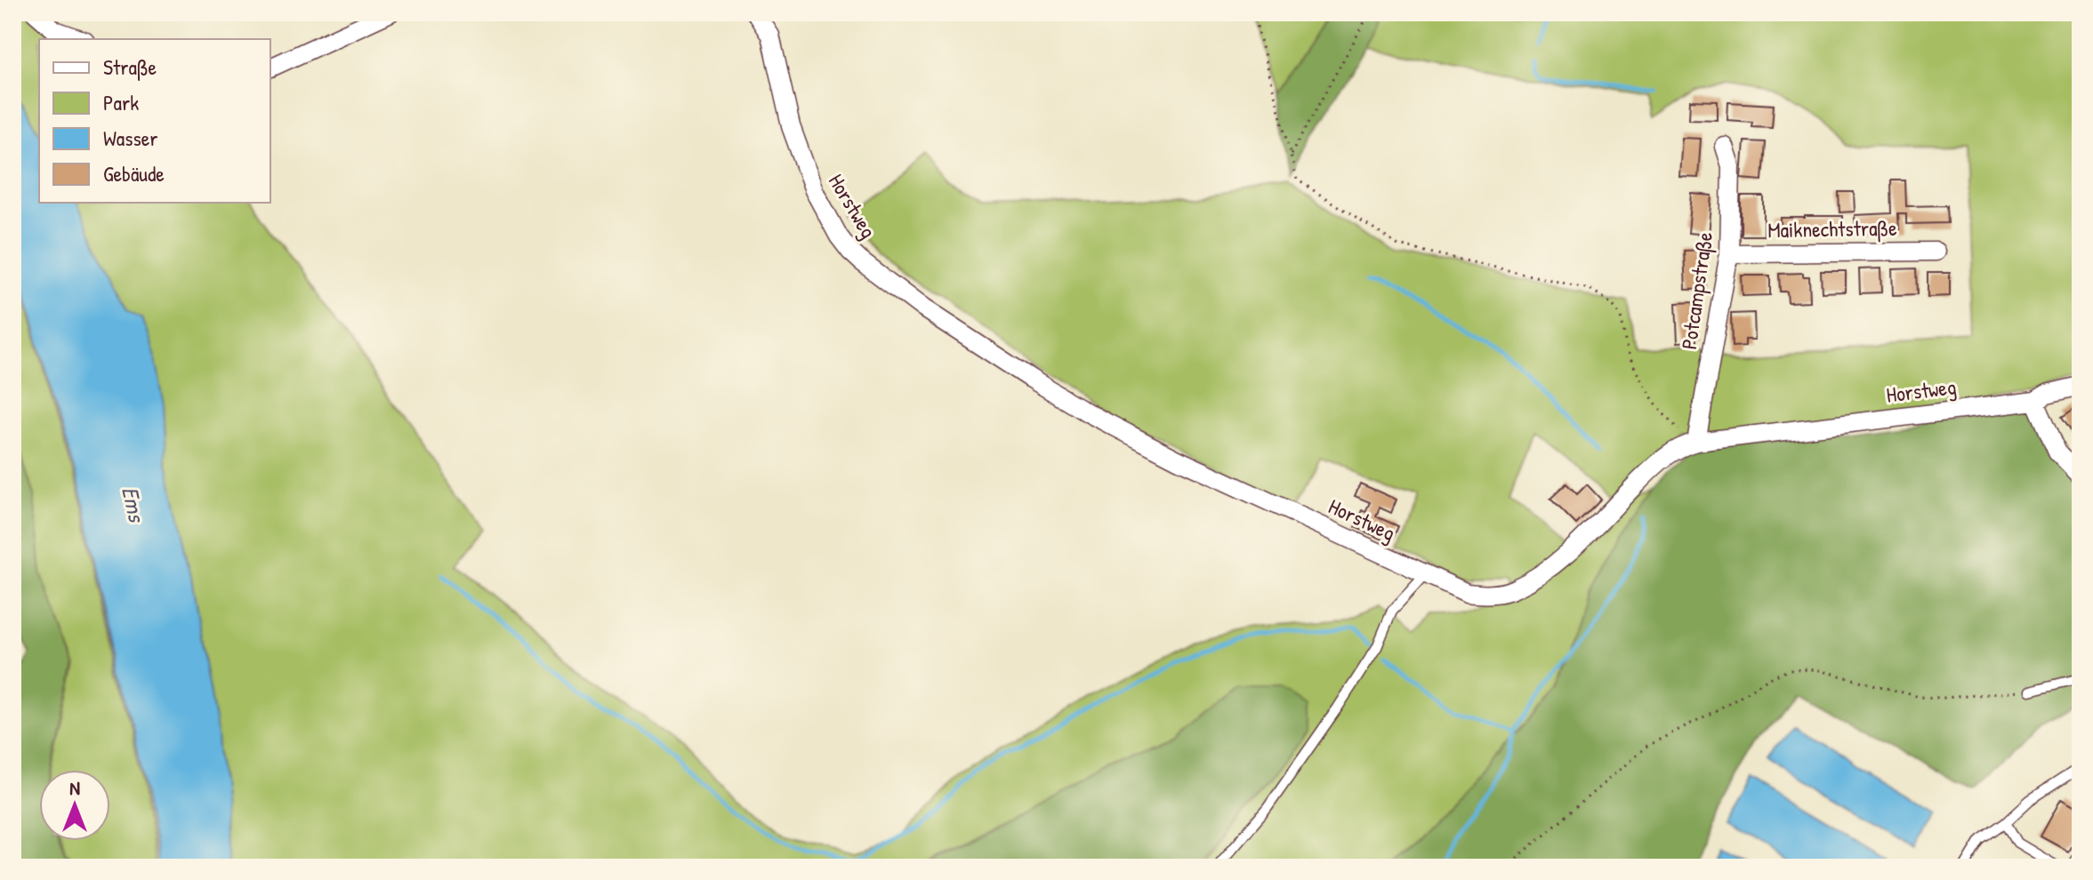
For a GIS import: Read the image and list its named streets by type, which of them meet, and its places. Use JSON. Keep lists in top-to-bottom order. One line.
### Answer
{"streets":{"street":["Horstweg","Maiknechtstraße","Potcampstraße"]},"crossings":[["Horstweg","Potcampstraße"],["Maiknechtstraße","Potcampstraße"]],"water":["Ems"],"legend":["Straße","Park","Wasser","Gebäude"],"north":"top"}
